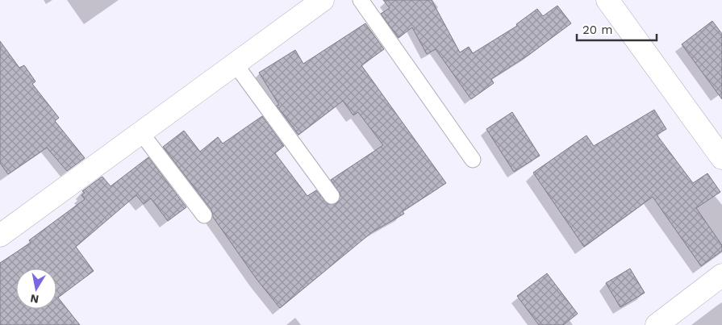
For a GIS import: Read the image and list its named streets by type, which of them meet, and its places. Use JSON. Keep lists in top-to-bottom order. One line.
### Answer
{"scale_bar":"20 m","north":"bottom"}
